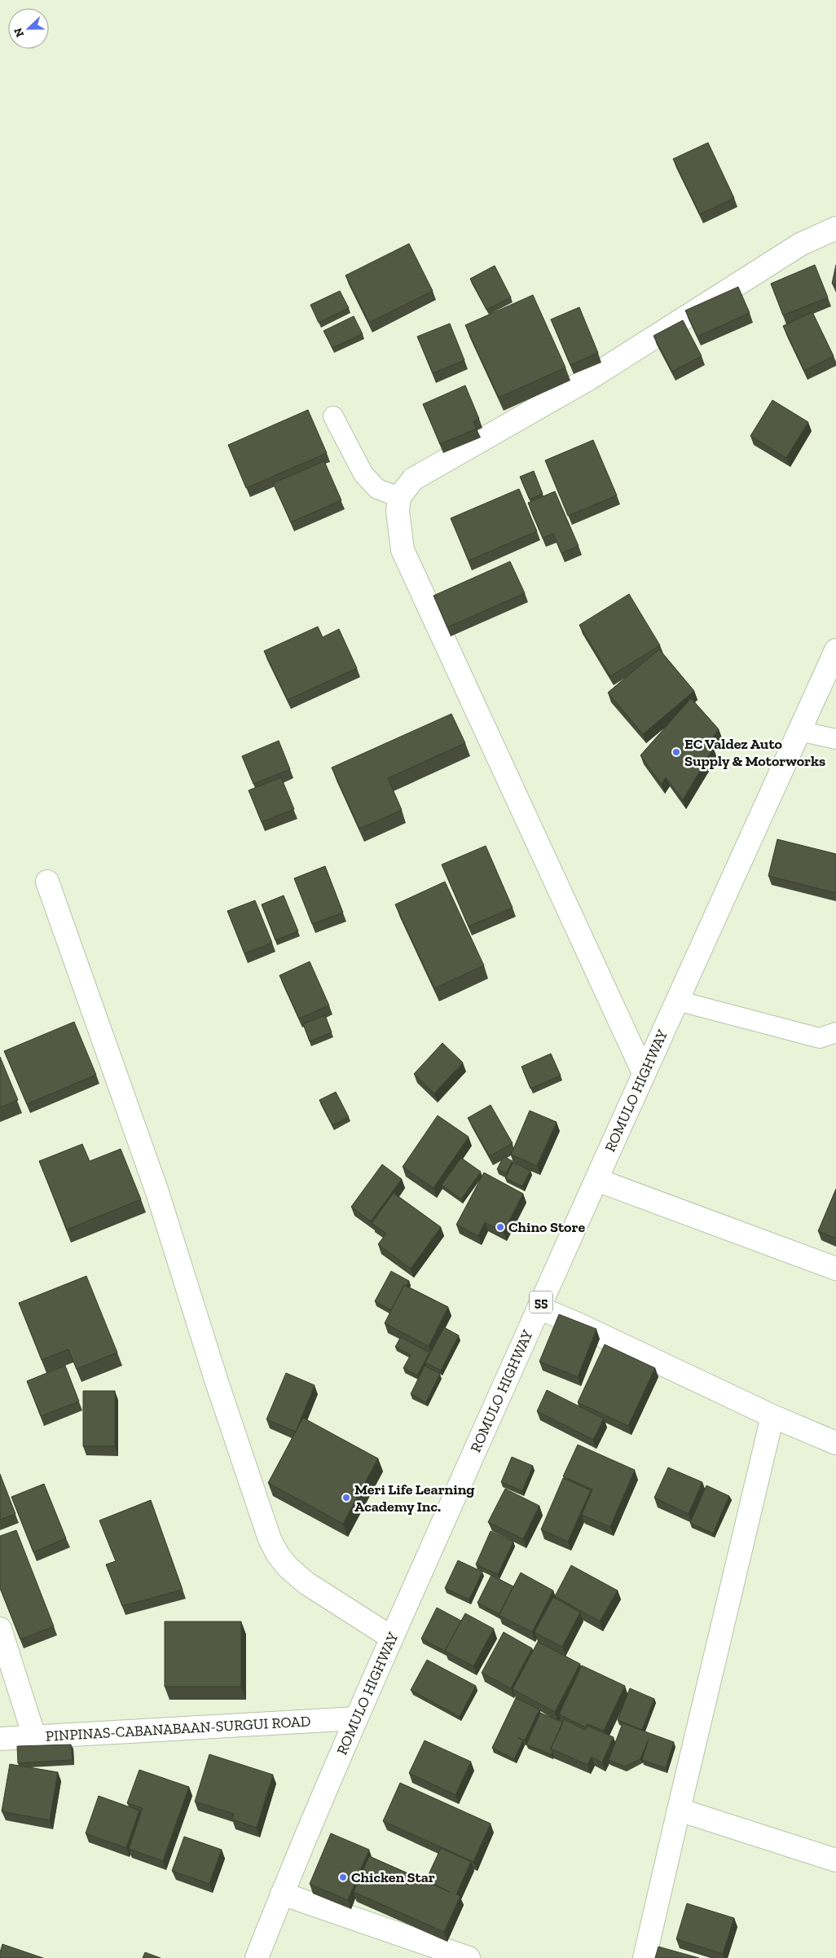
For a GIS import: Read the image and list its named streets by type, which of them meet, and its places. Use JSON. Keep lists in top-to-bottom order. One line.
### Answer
{"streets":{"main road":["ROMULO HIGHWAY","55","PINPINAS-CABANABAAN-SURGUI ROAD"]},"crossings":[["ROMULO HIGHWAY","PINPINAS-CABANABAAN-SURGUI ROAD"]],"places":["EC Valdez Auto Supply & Motorworks","Chino Store","Meri Life Learning Academy Inc.","Chicken Star"],"north":"left"}
